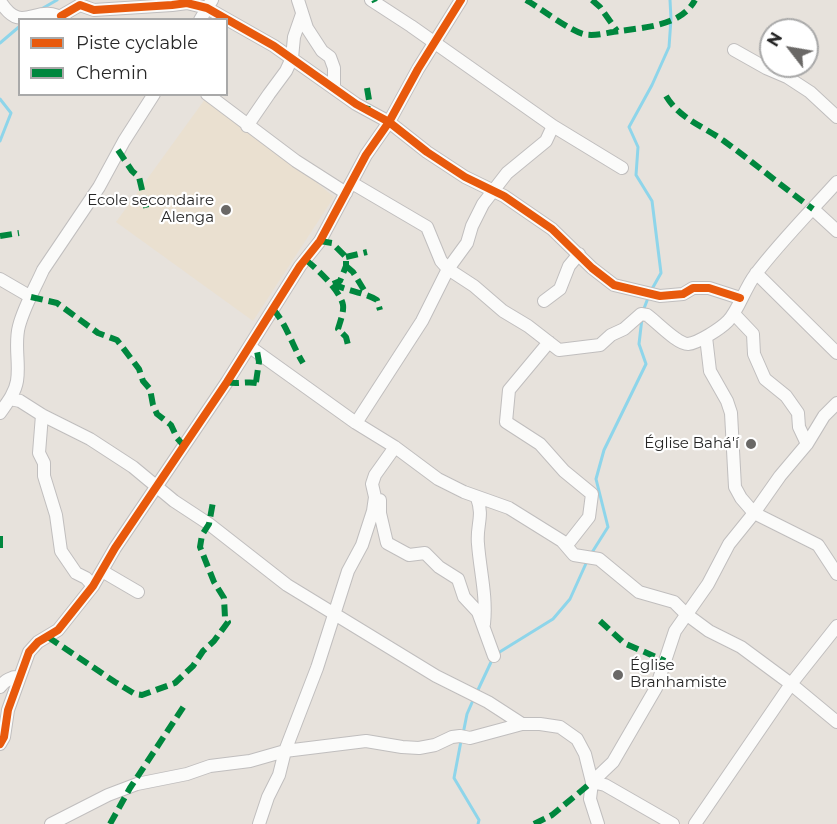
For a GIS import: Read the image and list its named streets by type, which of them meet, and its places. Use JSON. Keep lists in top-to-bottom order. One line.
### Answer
{"places":["Ecole secondaire Alenga","Église Bahá'í","Église Branhamiste"],"legend":["Piste cyclable","Chemin"],"north":"top left"}
